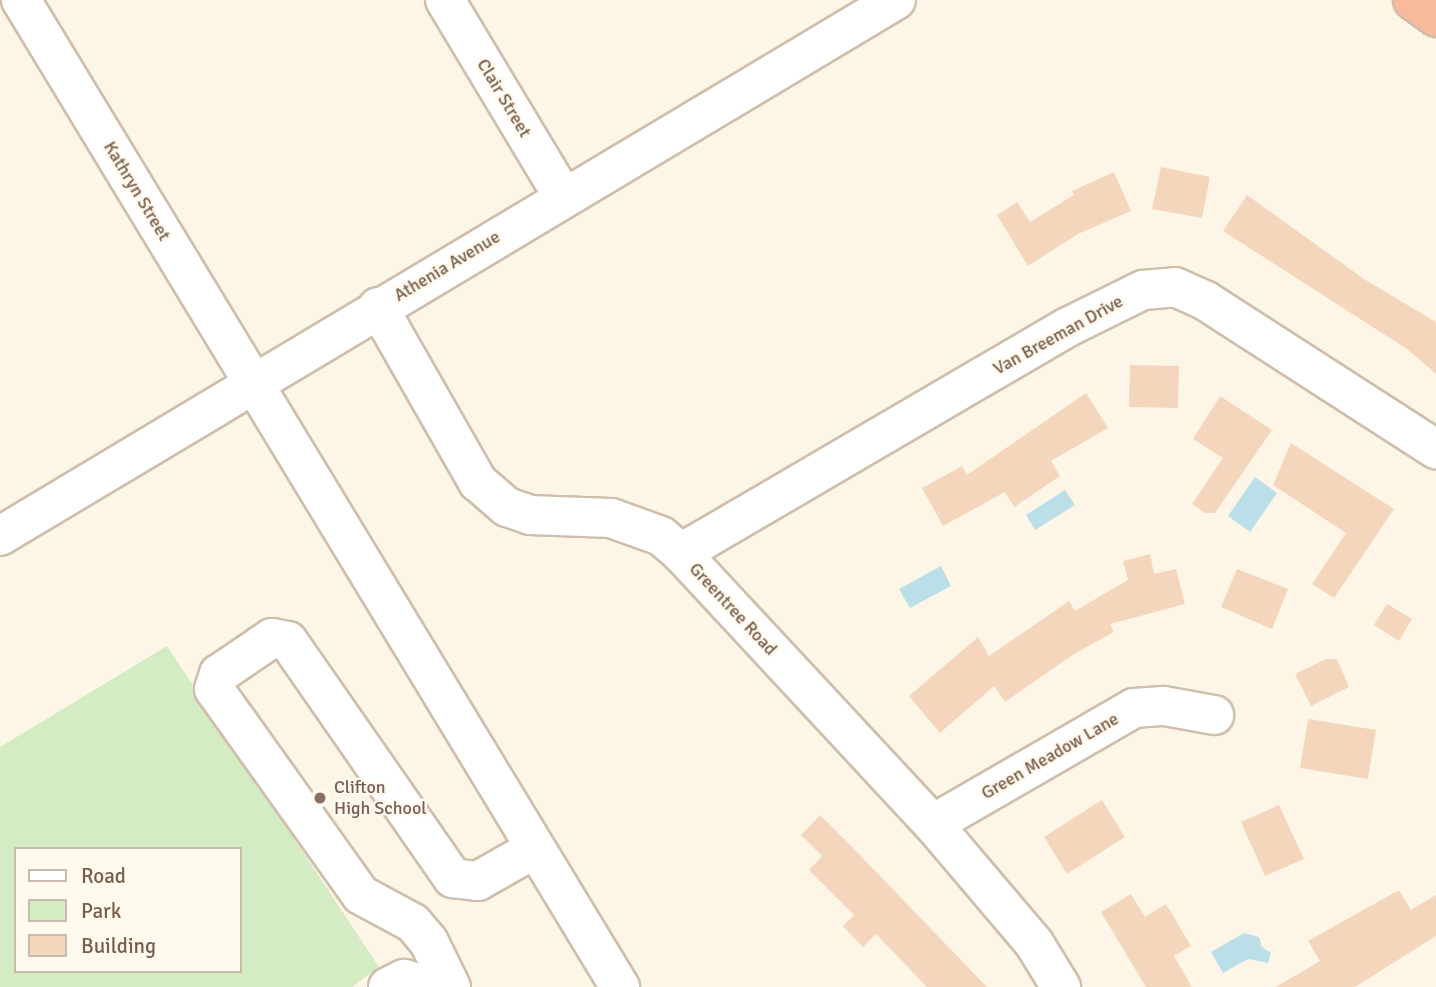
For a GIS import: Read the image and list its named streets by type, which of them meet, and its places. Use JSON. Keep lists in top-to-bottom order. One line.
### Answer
{"streets":{"street":["Clair Street","Kathryn Street","Athenia Avenue","Van Breeman Drive","Greentree Road","Green Meadow Lane"]},"crossings":[["Clair Street","Athenia Avenue"],["Kathryn Street","Athenia Avenue"],["Athenia Avenue","Greentree Road"],["Van Breeman Drive","Greentree Road"],["Greentree Road","Green Meadow Lane"]],"places":["Clifton High School"],"legend":["Road","Park","Building"]}
